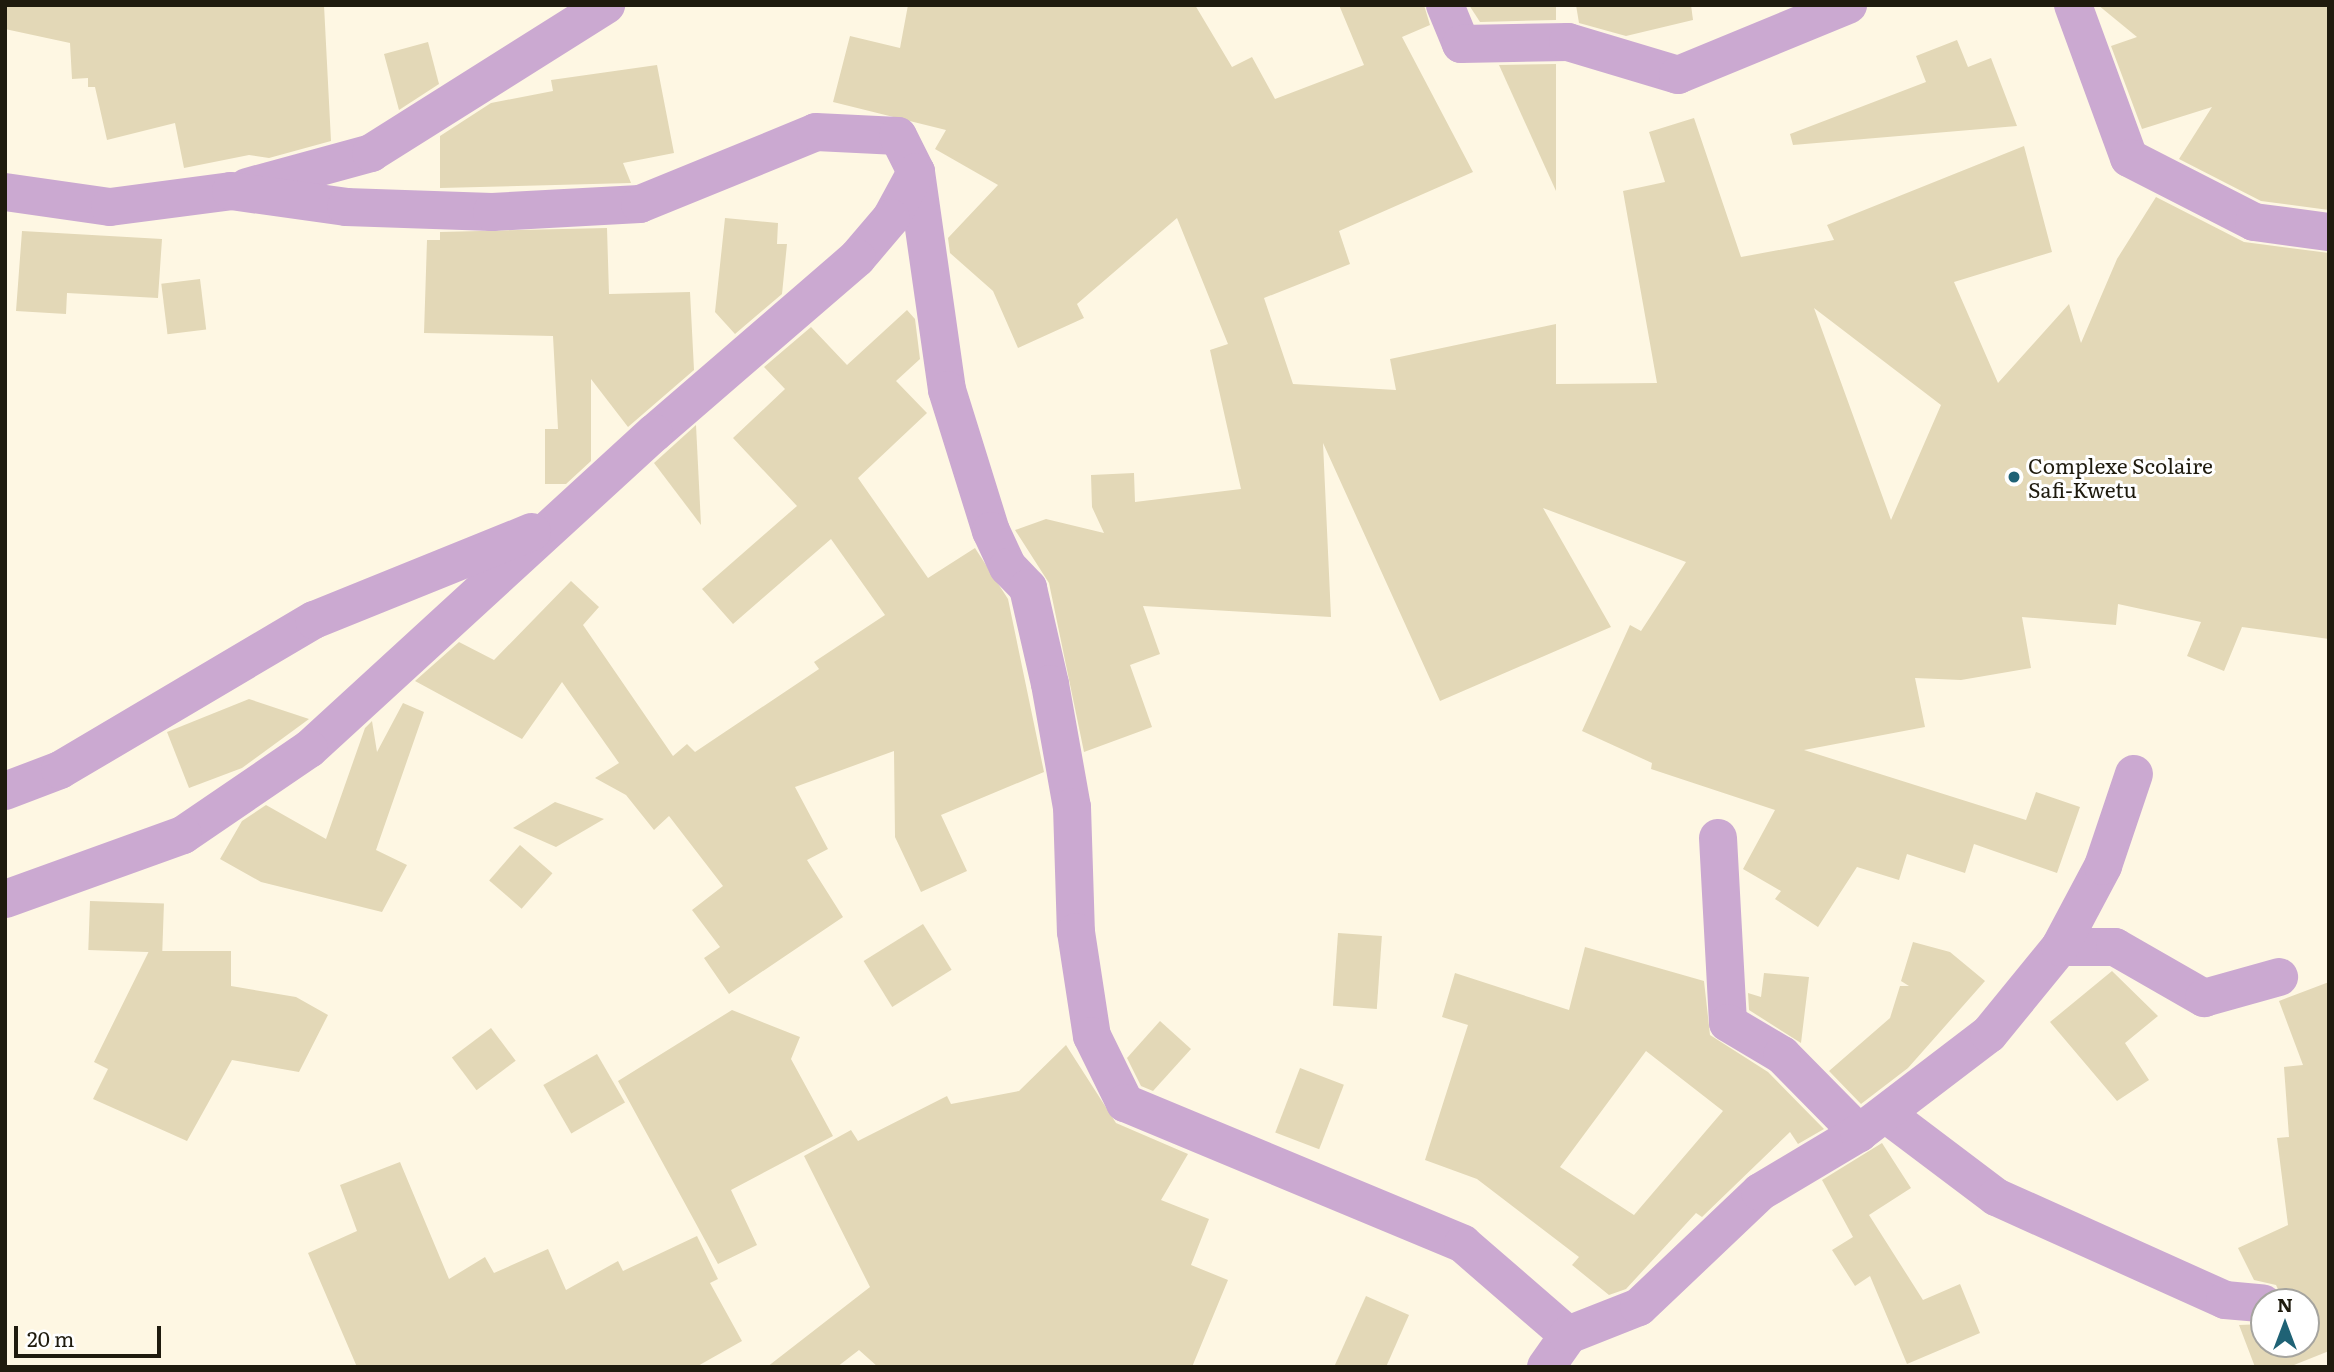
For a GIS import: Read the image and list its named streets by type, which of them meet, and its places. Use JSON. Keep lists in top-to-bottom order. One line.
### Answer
{"places":["Complexe Scolaire Safi-Kwetu"],"scale_bar":"20 m","north":"top"}
